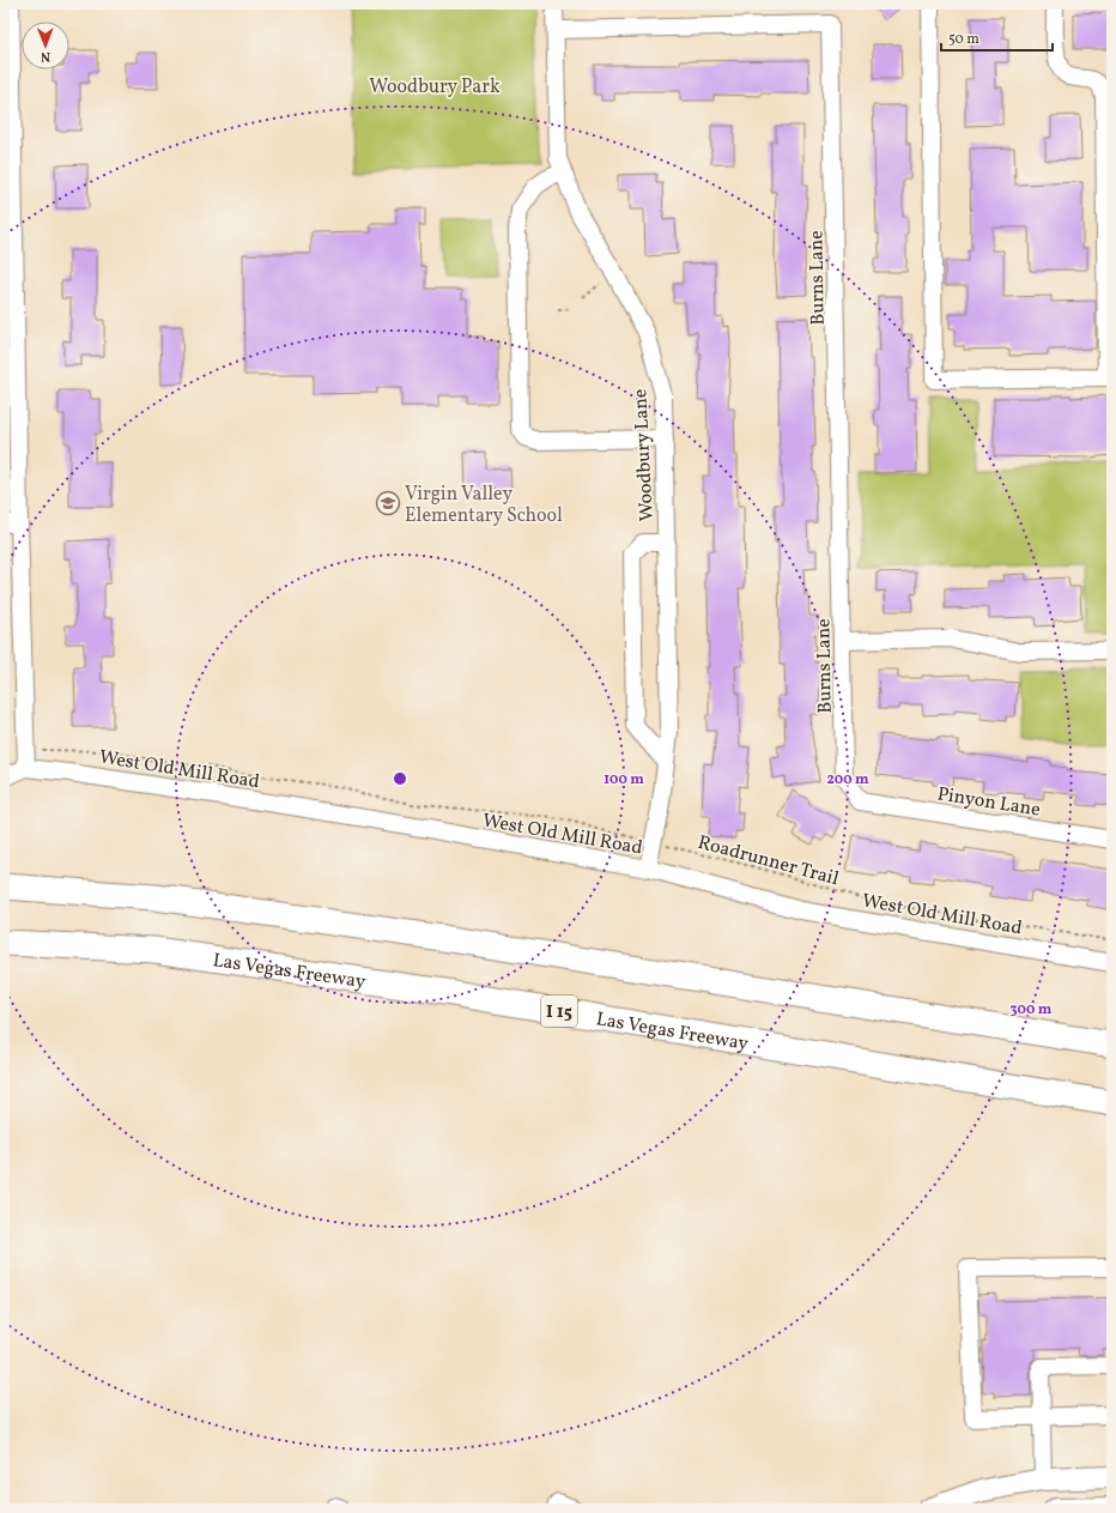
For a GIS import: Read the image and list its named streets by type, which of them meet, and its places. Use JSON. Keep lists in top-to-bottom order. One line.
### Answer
{"streets":{"highway":["Las Vegas Freeway","I 15"],"street":["Burns Lane","Woodbury Lane","West Old Mill Road","Pinyon Lane"],"path":["Roadrunner Trail"]},"crossings":[["Burns Lane","Woodbury Lane"],["Burns Lane","Pinyon Lane"],["Woodbury Lane","West Old Mill Road"]],"parks":["Woodbury Park"],"places":{"school or university":["Virgin Valley Elementary School"]},"scale_bar":"50 m","north":"bottom","rings":["100 m","200 m","300 m"]}
